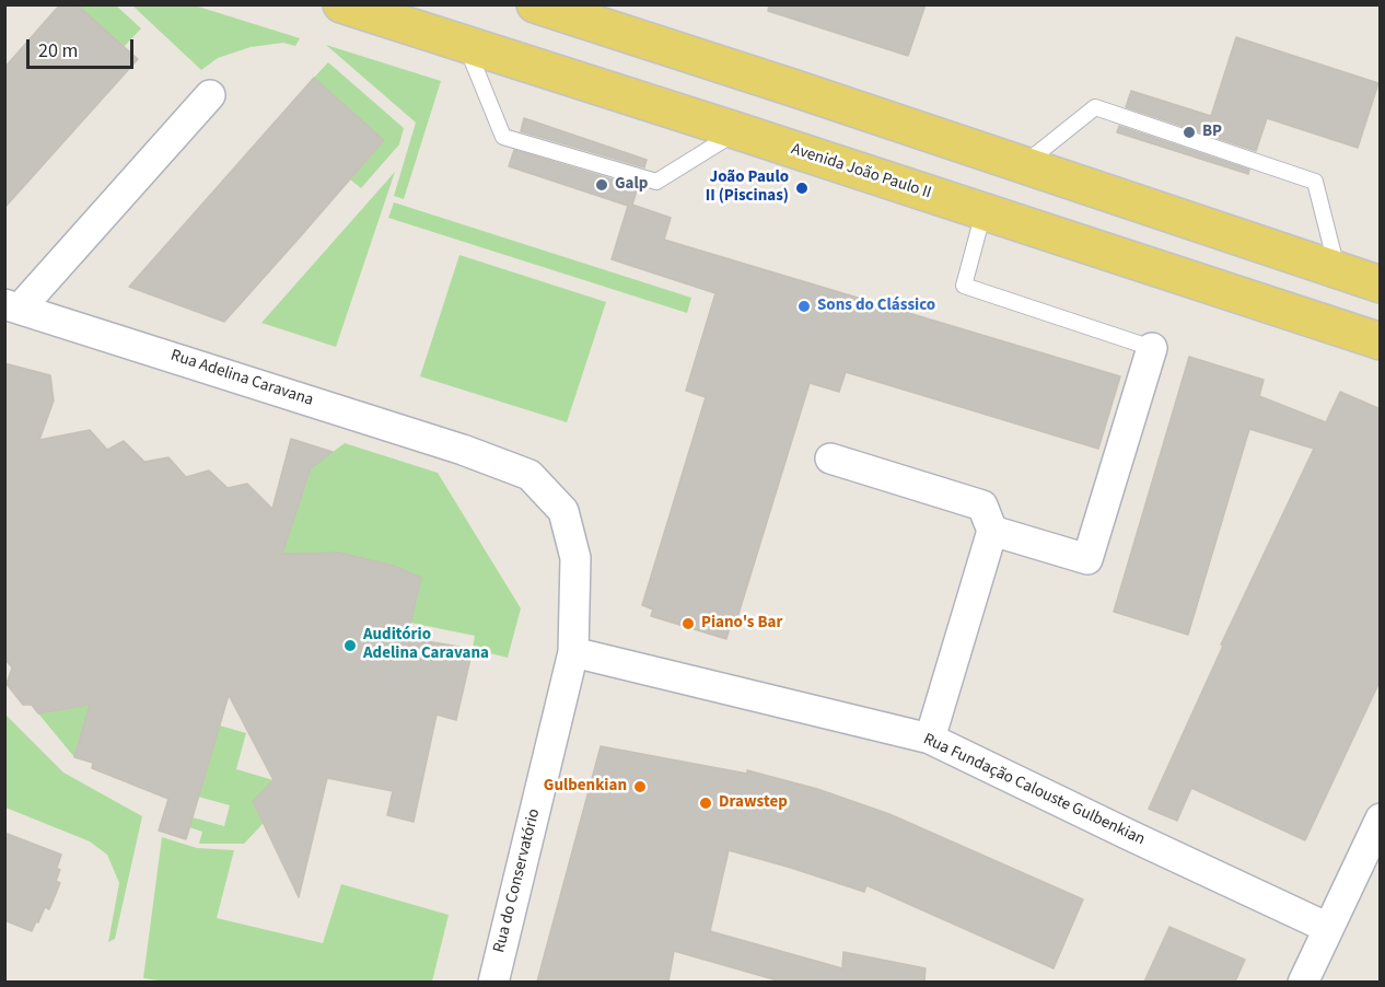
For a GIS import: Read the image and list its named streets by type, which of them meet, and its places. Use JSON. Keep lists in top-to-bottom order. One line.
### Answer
{"streets":{"main road":["Avenida João Paulo II"],"street":["Rua Adelina Caravana","Rua Fundação Calouste Gulbenkian","Rua do Conservatório"]},"crossings":[["Rua Adelina Caravana","Rua do Conservatório"],["Rua Fundação Calouste Gulbenkian","Rua do Conservatório"]],"places":["BP","Galp","João Paulo II (Piscinas)","Sons do Clássico","Piano's Bar","Auditório Adelina Caravana","Gulbenkian","Drawstep"],"scale_bar":"20 m"}
